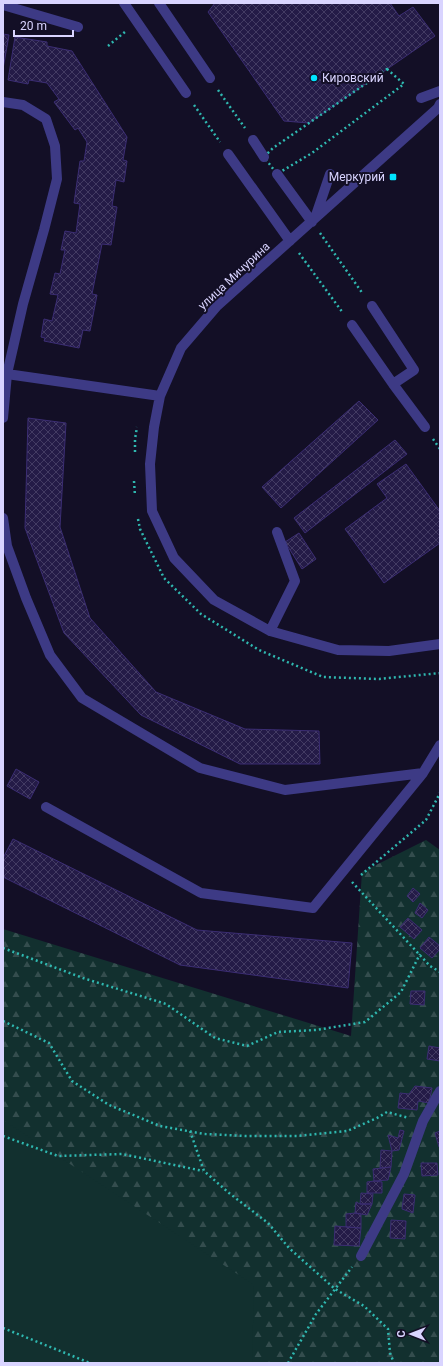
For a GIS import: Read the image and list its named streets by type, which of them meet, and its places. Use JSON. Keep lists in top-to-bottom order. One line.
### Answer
{"streets":{"street":["улица Мичурина"]},"places":{"other":["Кировский"],"transit":["Меркурий"]},"scale_bar":"20 m","north":"left"}
